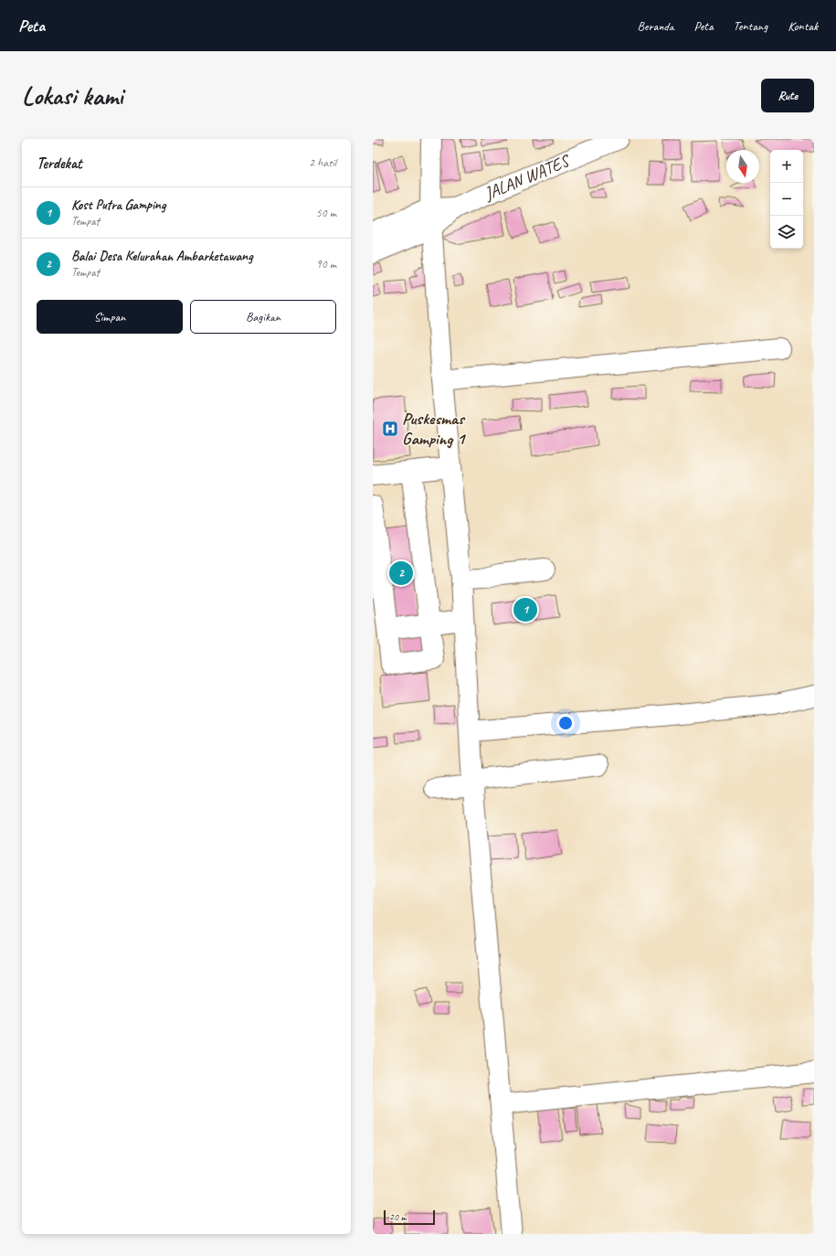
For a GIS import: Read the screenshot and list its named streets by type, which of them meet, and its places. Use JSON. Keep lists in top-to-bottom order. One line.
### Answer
{"streets":{"main road":["JALAN WATES"]},"places":{"hospital":["Puskesmas Gamping 1"]},"scale_bar":"20 m","north":"bottom","page":{"header":"Peta","nav":["Beranda","Peta","Tentang","Kontak"],"buttons":["Rute",["Simpan","Bagikan"]],"title":"Lokasi kami","heading":["Terdekat","2 hasil"],"map_buttons":["+","−"],"list":[{"mark":"1","name":"Kost Putra Gamping","note":"Tempat","value":"50 m"},{"mark":"2","name":"Balai Desa Kelurahan Ambarketawang","note":"Tempat","value":"90 m"}],"pins":["2","1"],"scale":"20 m"}}
